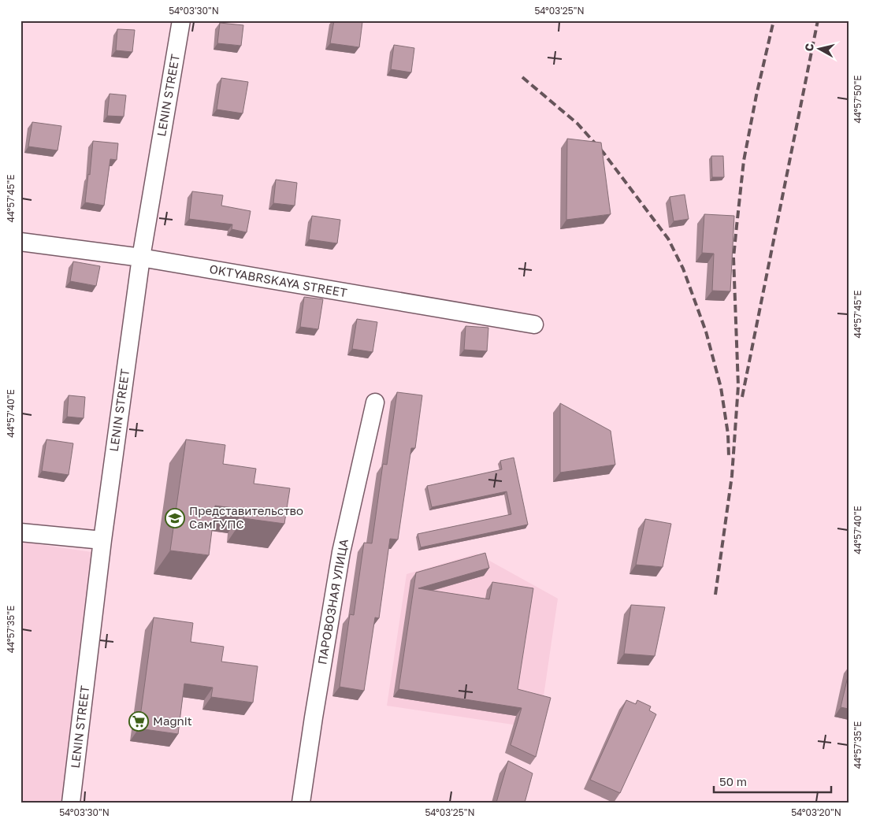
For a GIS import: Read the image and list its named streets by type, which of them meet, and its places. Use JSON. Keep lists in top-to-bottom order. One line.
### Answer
{"streets":{"street":["LENIN STREET","OKTYABRSKAYA STREET","ПАРОВОЗНАЯ УЛИЦА"]},"crossings":[["LENIN STREET","OKTYABRSKAYA STREET"]],"places":{"school or university":["Представительство СамГУПС"],"supermarket":["Magnit"]},"scale_bar":"50 m","north":"left","coordinates":["54°03'30\"N","54°03'25\"N","44°57'50\"E","44°57'45\"E","44°57'40\"E","44°57'35\"E","54°03'20\"N"]}
